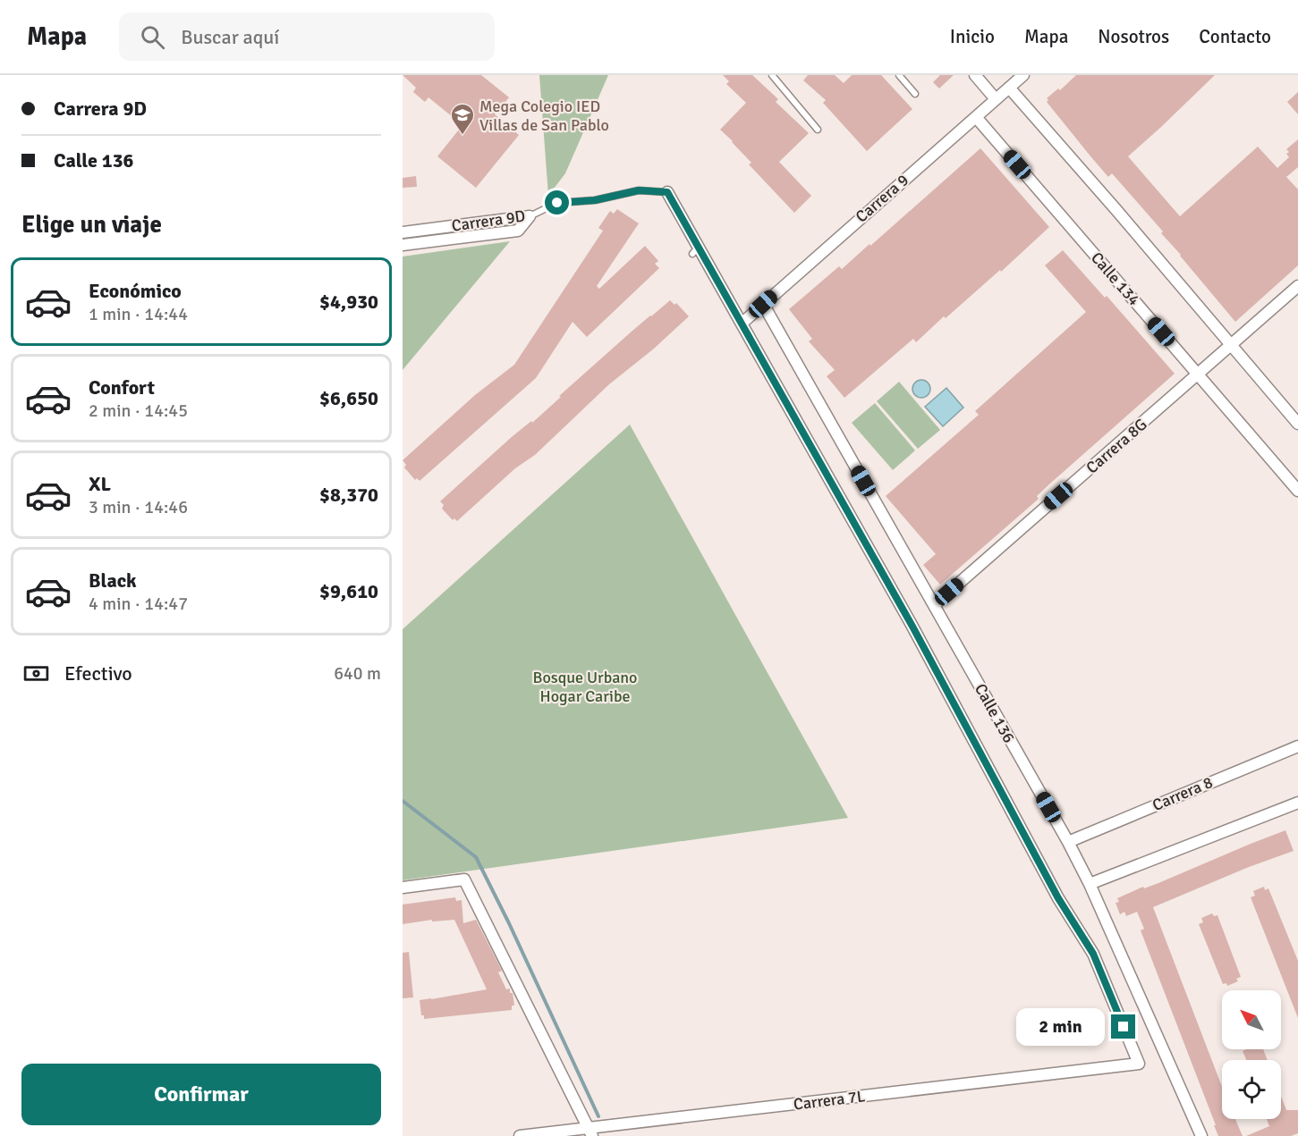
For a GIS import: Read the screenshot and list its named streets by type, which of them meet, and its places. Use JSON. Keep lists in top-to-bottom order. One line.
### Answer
{"streets":{"street":["Carrera 9","Carrera 9D","Calle 134","Carrera 8G","Calle 136","Carrera 8","Carrera 7L"]},"crossings":[["Carrera 9","Calle 134"],["Carrera 9","Calle 136"],["Carrera 9D","Calle 136"],["Calle 134","Carrera 8G"],["Carrera 8G","Calle 136"],["Calle 136","Carrera 8"],["Calle 136","Carrera 7L"]],"parks":["Bosque Urbano Hogar Caribe"],"places":{"school or university":["Mega Colegio IED Villas de San Pablo"]},"north":"top left","page":{"header":"Mapa","search":"Buscar aquí","nav":["Inicio","Mapa","Nosotros","Contacto"],"banner":["Carrera 9D","Calle 136"],"heading":"Elige un viaje","list":[{"name":"Económico","note":"1 min · 14:44","value":"$4,930"},{"name":"Confort","note":"2 min · 14:45","value":"$6,650"},{"name":"XL","note":"3 min · 14:46","value":"$8,370"},{"name":"Black","note":"4 min · 14:47","value":"$9,610"}],"pay":["Efectivo","640 m"],"bubble":"2 min","buttons":"Confirmar"}}
